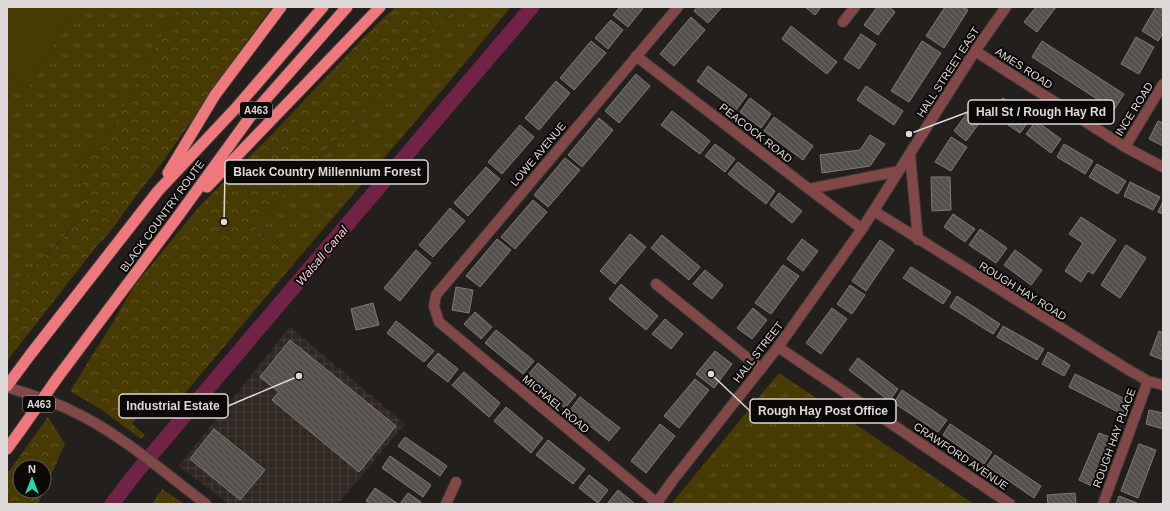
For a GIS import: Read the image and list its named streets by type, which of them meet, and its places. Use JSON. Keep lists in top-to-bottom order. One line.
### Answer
{"streets":{"highway":["A463","BLACK COUNTRY ROUTE"],"street":["AMES ROAD","HALL STREET EAST","INCE ROAD","PEACOCK ROAD","LOWE AVENUE","ROUGH HAY ROAD","HALL STREET","MICHAEL ROAD","ROUGH HAY PLACE","CRAWFORD AVENUE"]},"crossings":[["AMES ROAD","HALL STREET EAST"],["AMES ROAD","INCE ROAD"],["HALL STREET EAST","ROUGH HAY ROAD"],["HALL STREET EAST","HALL STREET"],["PEACOCK ROAD","LOWE AVENUE"],["PEACOCK ROAD","HALL STREET"],["LOWE AVENUE","MICHAEL ROAD"],["ROUGH HAY ROAD","HALL STREET"],["ROUGH HAY ROAD","ROUGH HAY PLACE"],["HALL STREET","MICHAEL ROAD"],["HALL STREET","CRAWFORD AVENUE"]],"water":["Walsall Canal"],"places":["Hall St / Rough Hay Rd","Black Country Millennium Forest","Rough Hay Post Office","Industrial Estate"],"north":"top"}
